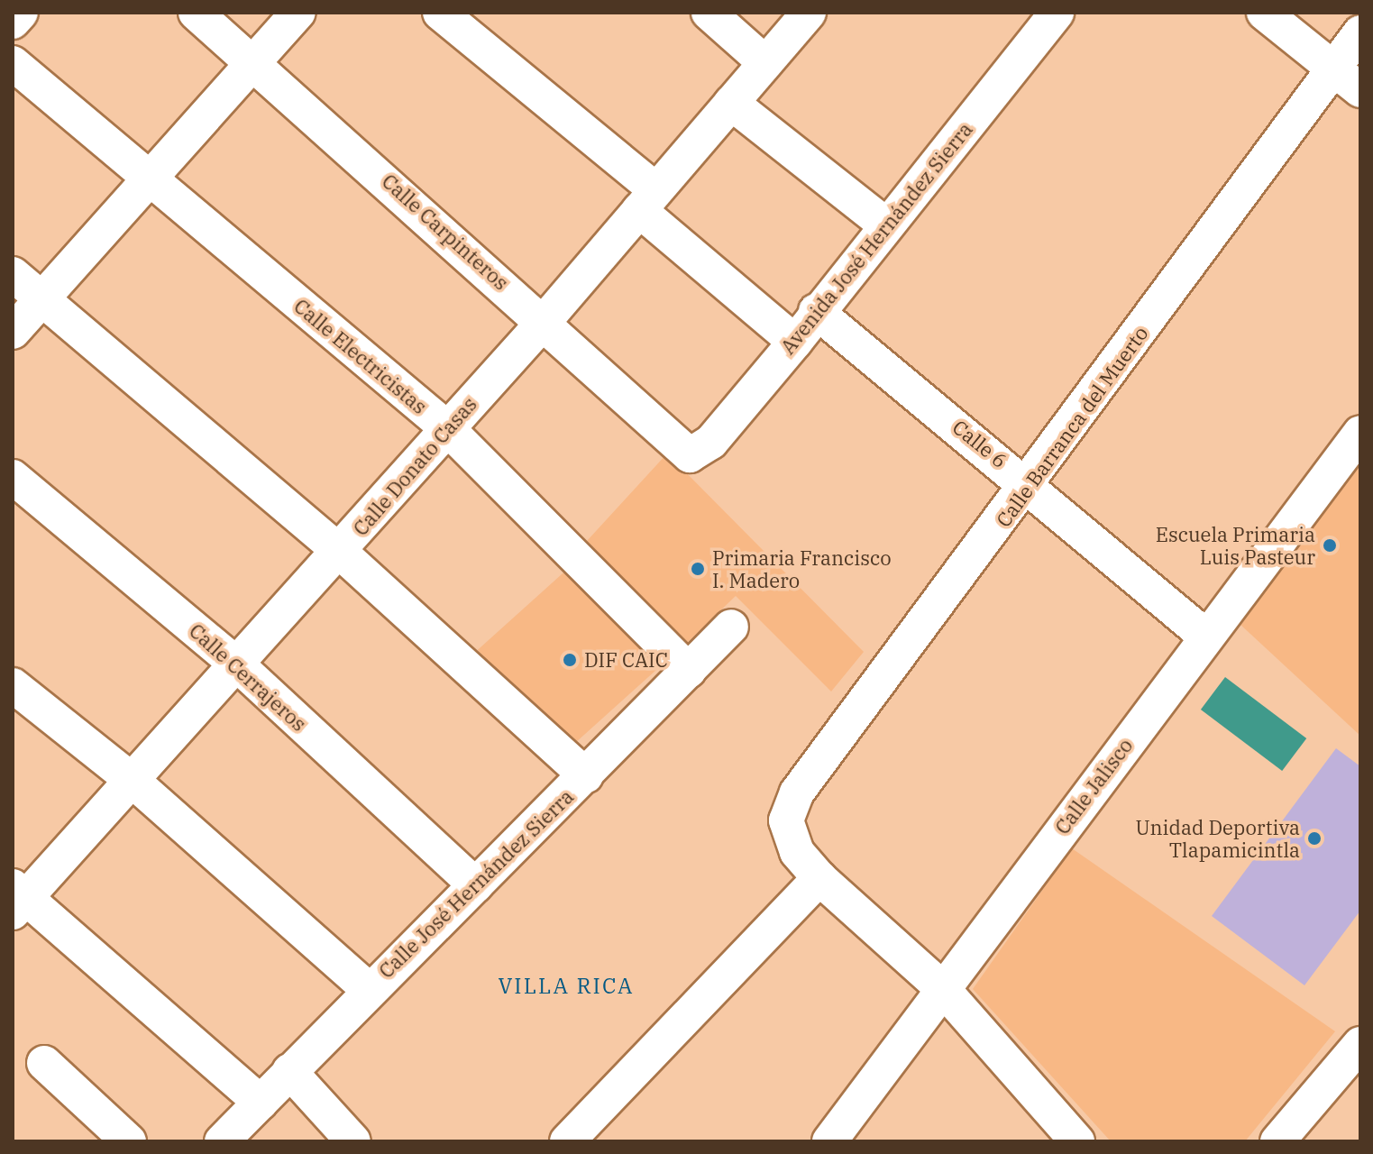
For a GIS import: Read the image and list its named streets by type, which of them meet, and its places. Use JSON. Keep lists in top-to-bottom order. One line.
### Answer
{"streets":{"street":["Calle Carpinteros","Avenida José Hernández Sierra","Calle Electricistas","Calle Barranca del Muerto","Calle 6","Calle Donato Casas","Calle Cerrajeros","Calle Jalisco","Calle José Hernández Sierra"]},"crossings":[["Calle Carpinteros","Avenida José Hernández Sierra"],["Calle Carpinteros","Calle Donato Casas"],["Avenida José Hernández Sierra","Calle 6"],["Calle Electricistas","Calle Donato Casas"],["Calle Electricistas","Calle José Hernández Sierra"],["Calle Barranca del Muerto","Calle 6"],["Calle 6","Calle Jalisco"],["Calle Donato Casas","Calle Cerrajeros"],["Calle Cerrajeros","Calle José Hernández Sierra"]],"districts":["VILLA RICA"],"places":["Escuela Primaria Luis Pasteur","Primaria Francisco I. Madero","DIF CAIC","Unidad Deportiva Tlapamicintla"]}
